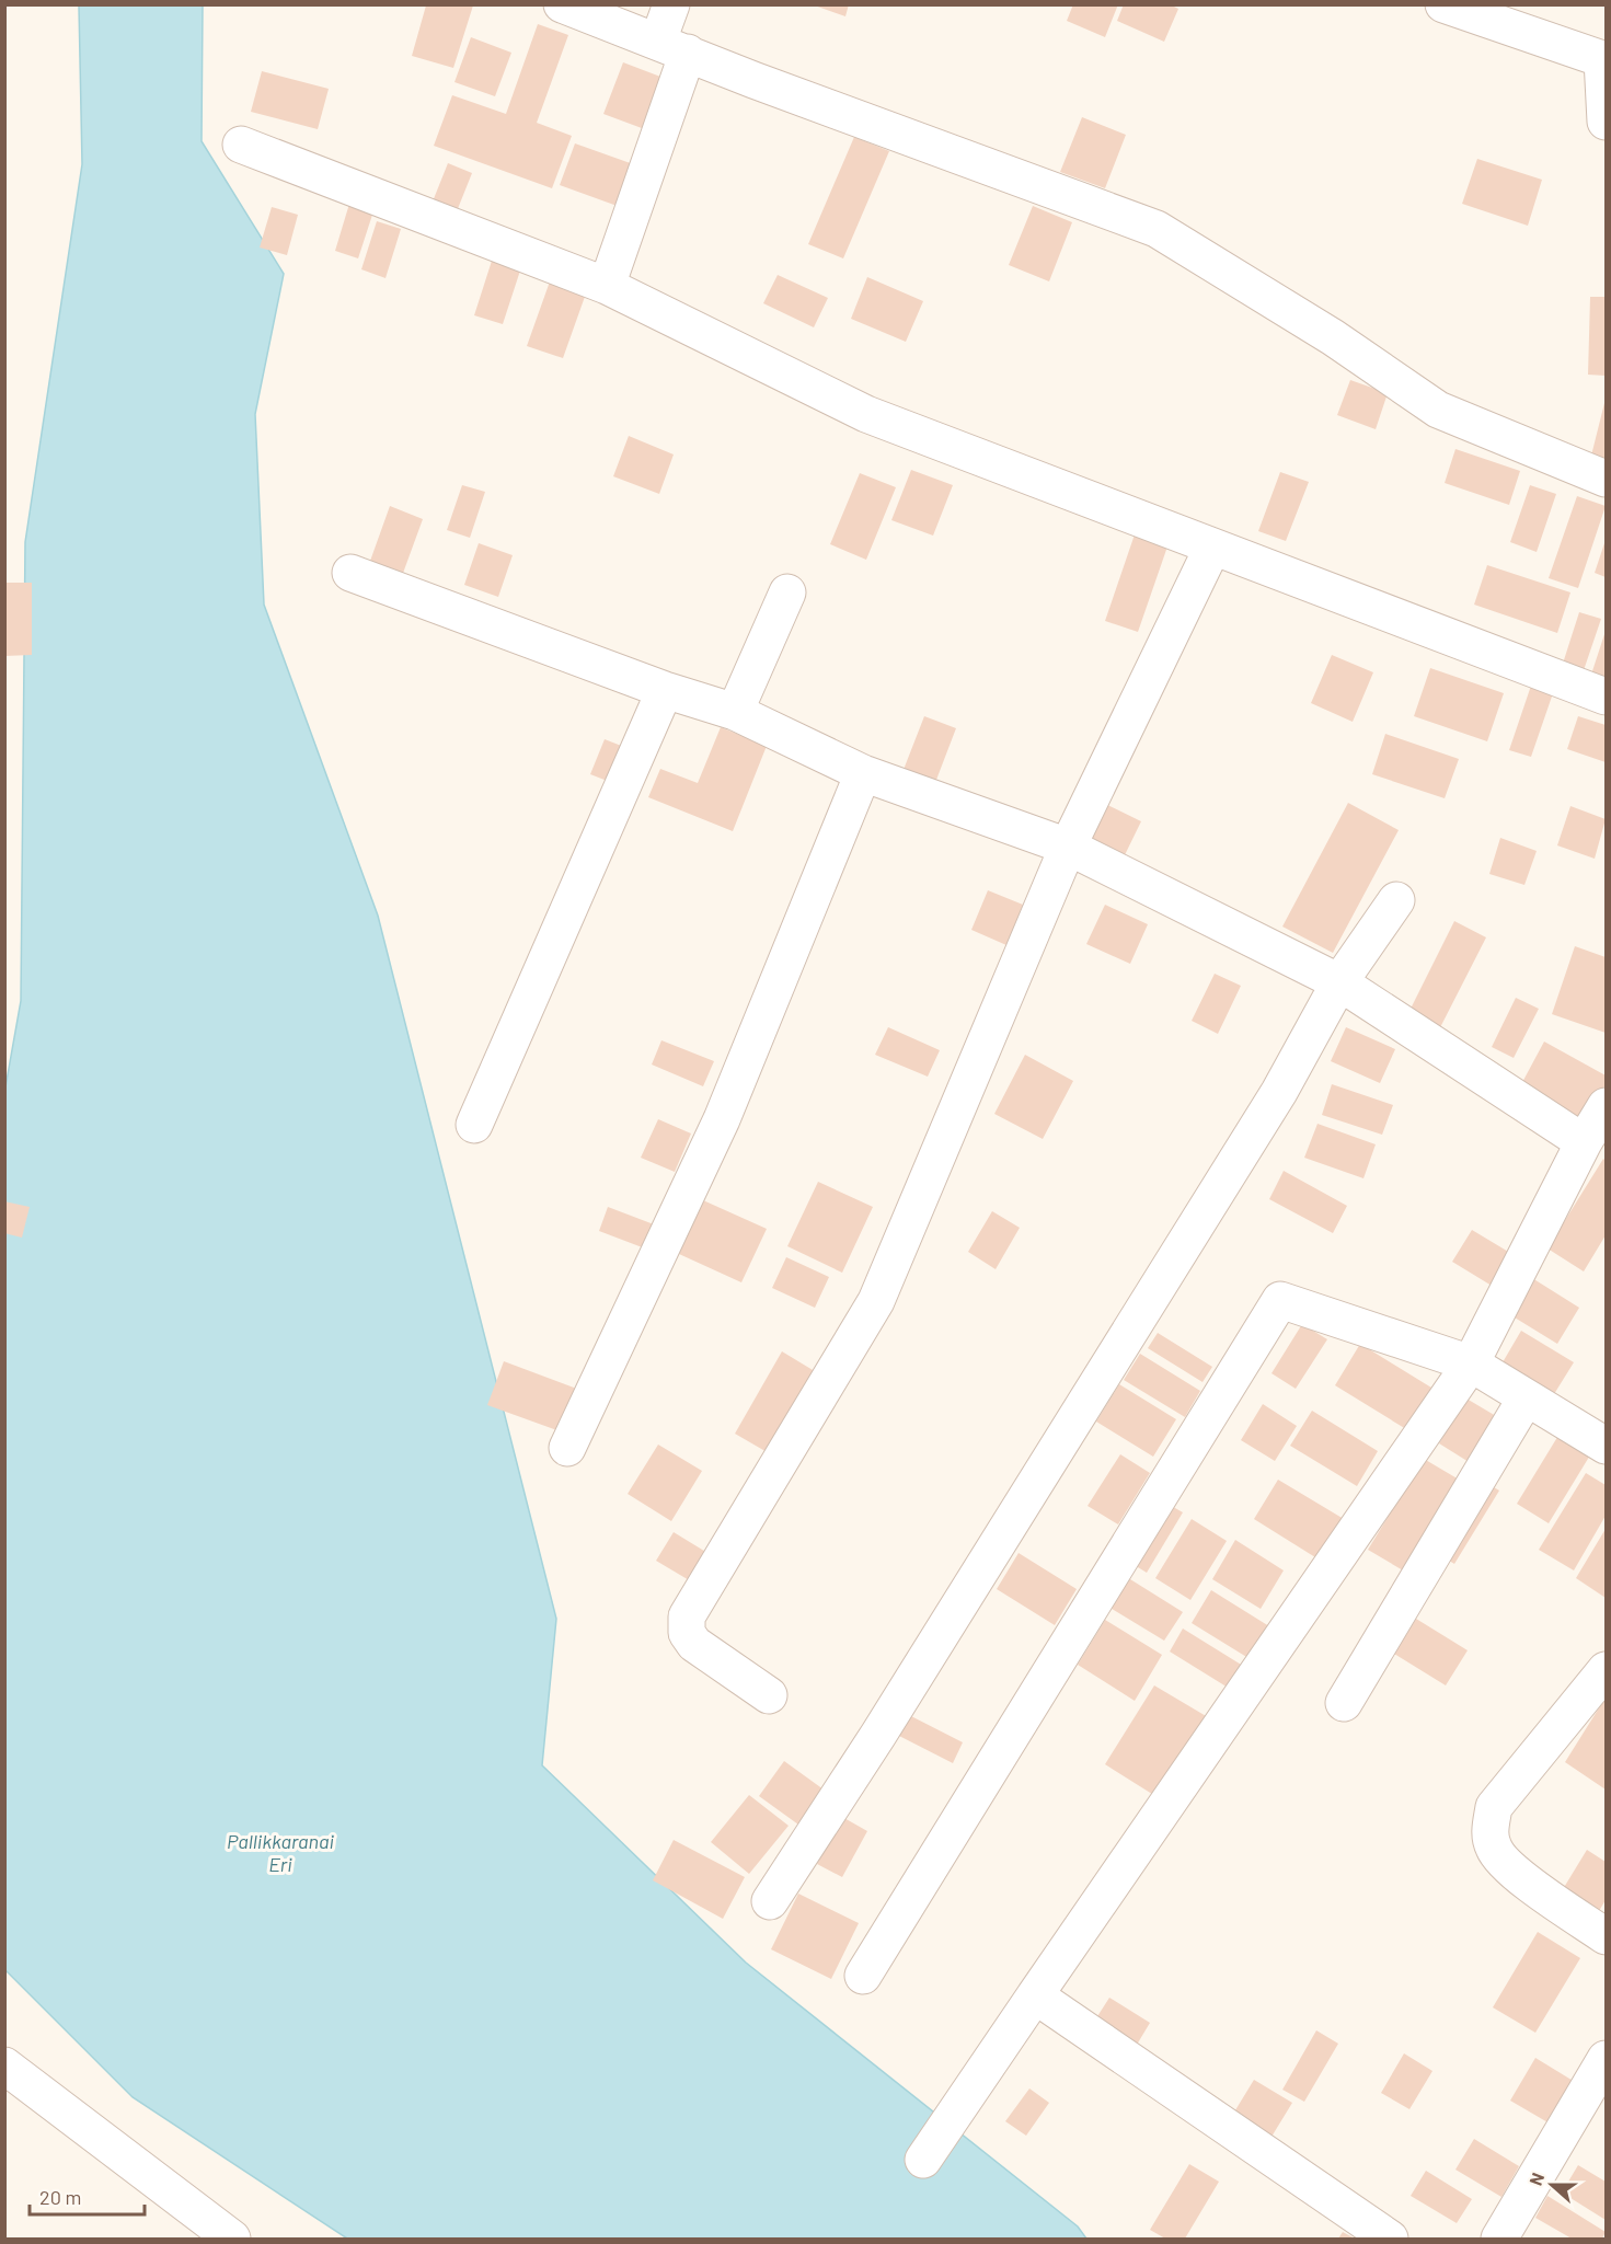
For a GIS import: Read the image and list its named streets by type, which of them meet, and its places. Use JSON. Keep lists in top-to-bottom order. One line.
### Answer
{"water":["Pallikkaranai Eri"],"scale_bar":"20 m","north":"left"}
